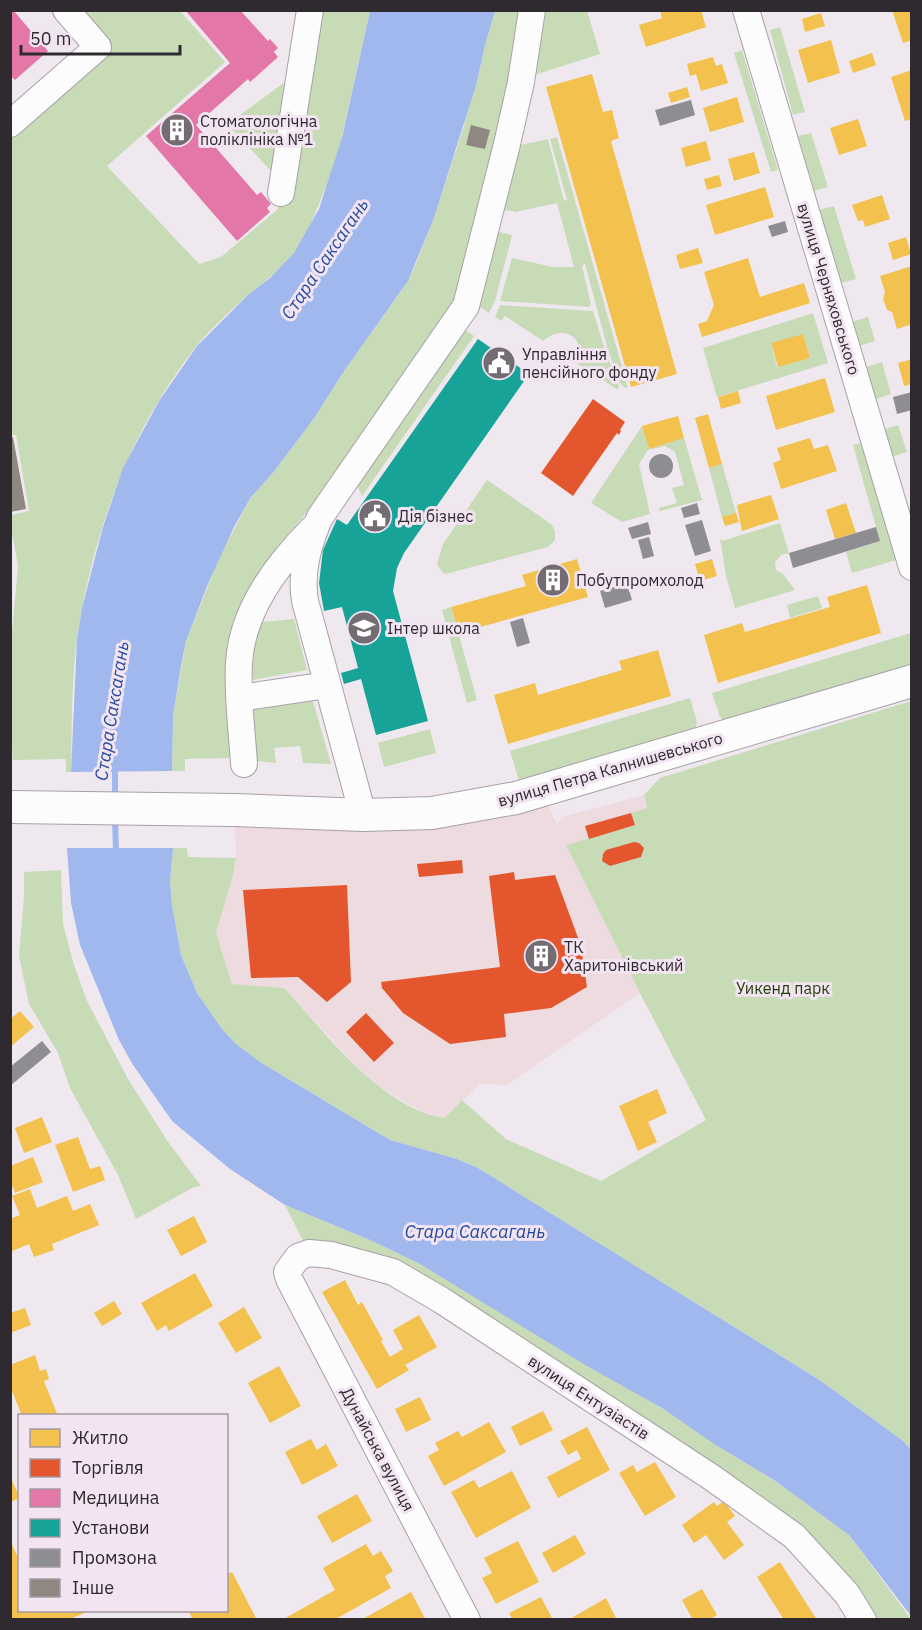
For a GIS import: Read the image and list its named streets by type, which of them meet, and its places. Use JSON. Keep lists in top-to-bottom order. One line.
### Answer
{"streets":{"main road":["вулиця Петра Калнишевського"],"street":["вулиця Черняховського","вулиця Ентузіастів","Дунайська вулиця"]},"crossings":[["вулиця Ентузіастів","Дунайська вулиця"]],"water":["Стара Саксагань"],"parks":["Уикенд парк"],"places":{"building":["Стоматологічна поліклініка №1","Побутпромхолод","ТК Харитонівський"],"public building":["Управління пенсійного фонду","Дія бізнес"],"school or university":["Інтер школа"]},"legend":["Житло","Торгівля","Медицина","Установи","Промзона","Інше"],"scale_bar":"50 m"}
